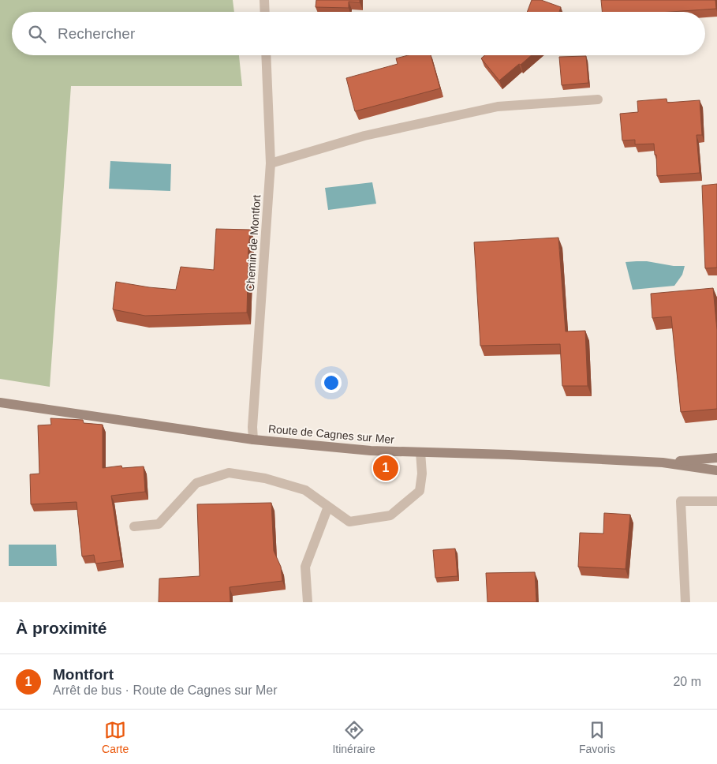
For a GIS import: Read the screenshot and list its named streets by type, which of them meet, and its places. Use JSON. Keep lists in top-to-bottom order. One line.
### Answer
{"streets":{"main road":["Route de Cagnes sur Mer"],"street":["Chemin de Montfort"]},"crossings":[["Chemin de Montfort","Route de Cagnes sur Mer"]],"page":{"search":"Rechercher","pins":"1","heading":"À proximité","list":[{"mark":"1","name":"Montfort","note":"Arrêt de bus · Route de Cagnes sur Mer","value":"20 m"}],"nav":["Carte","Itinéraire","Favoris"]}}
